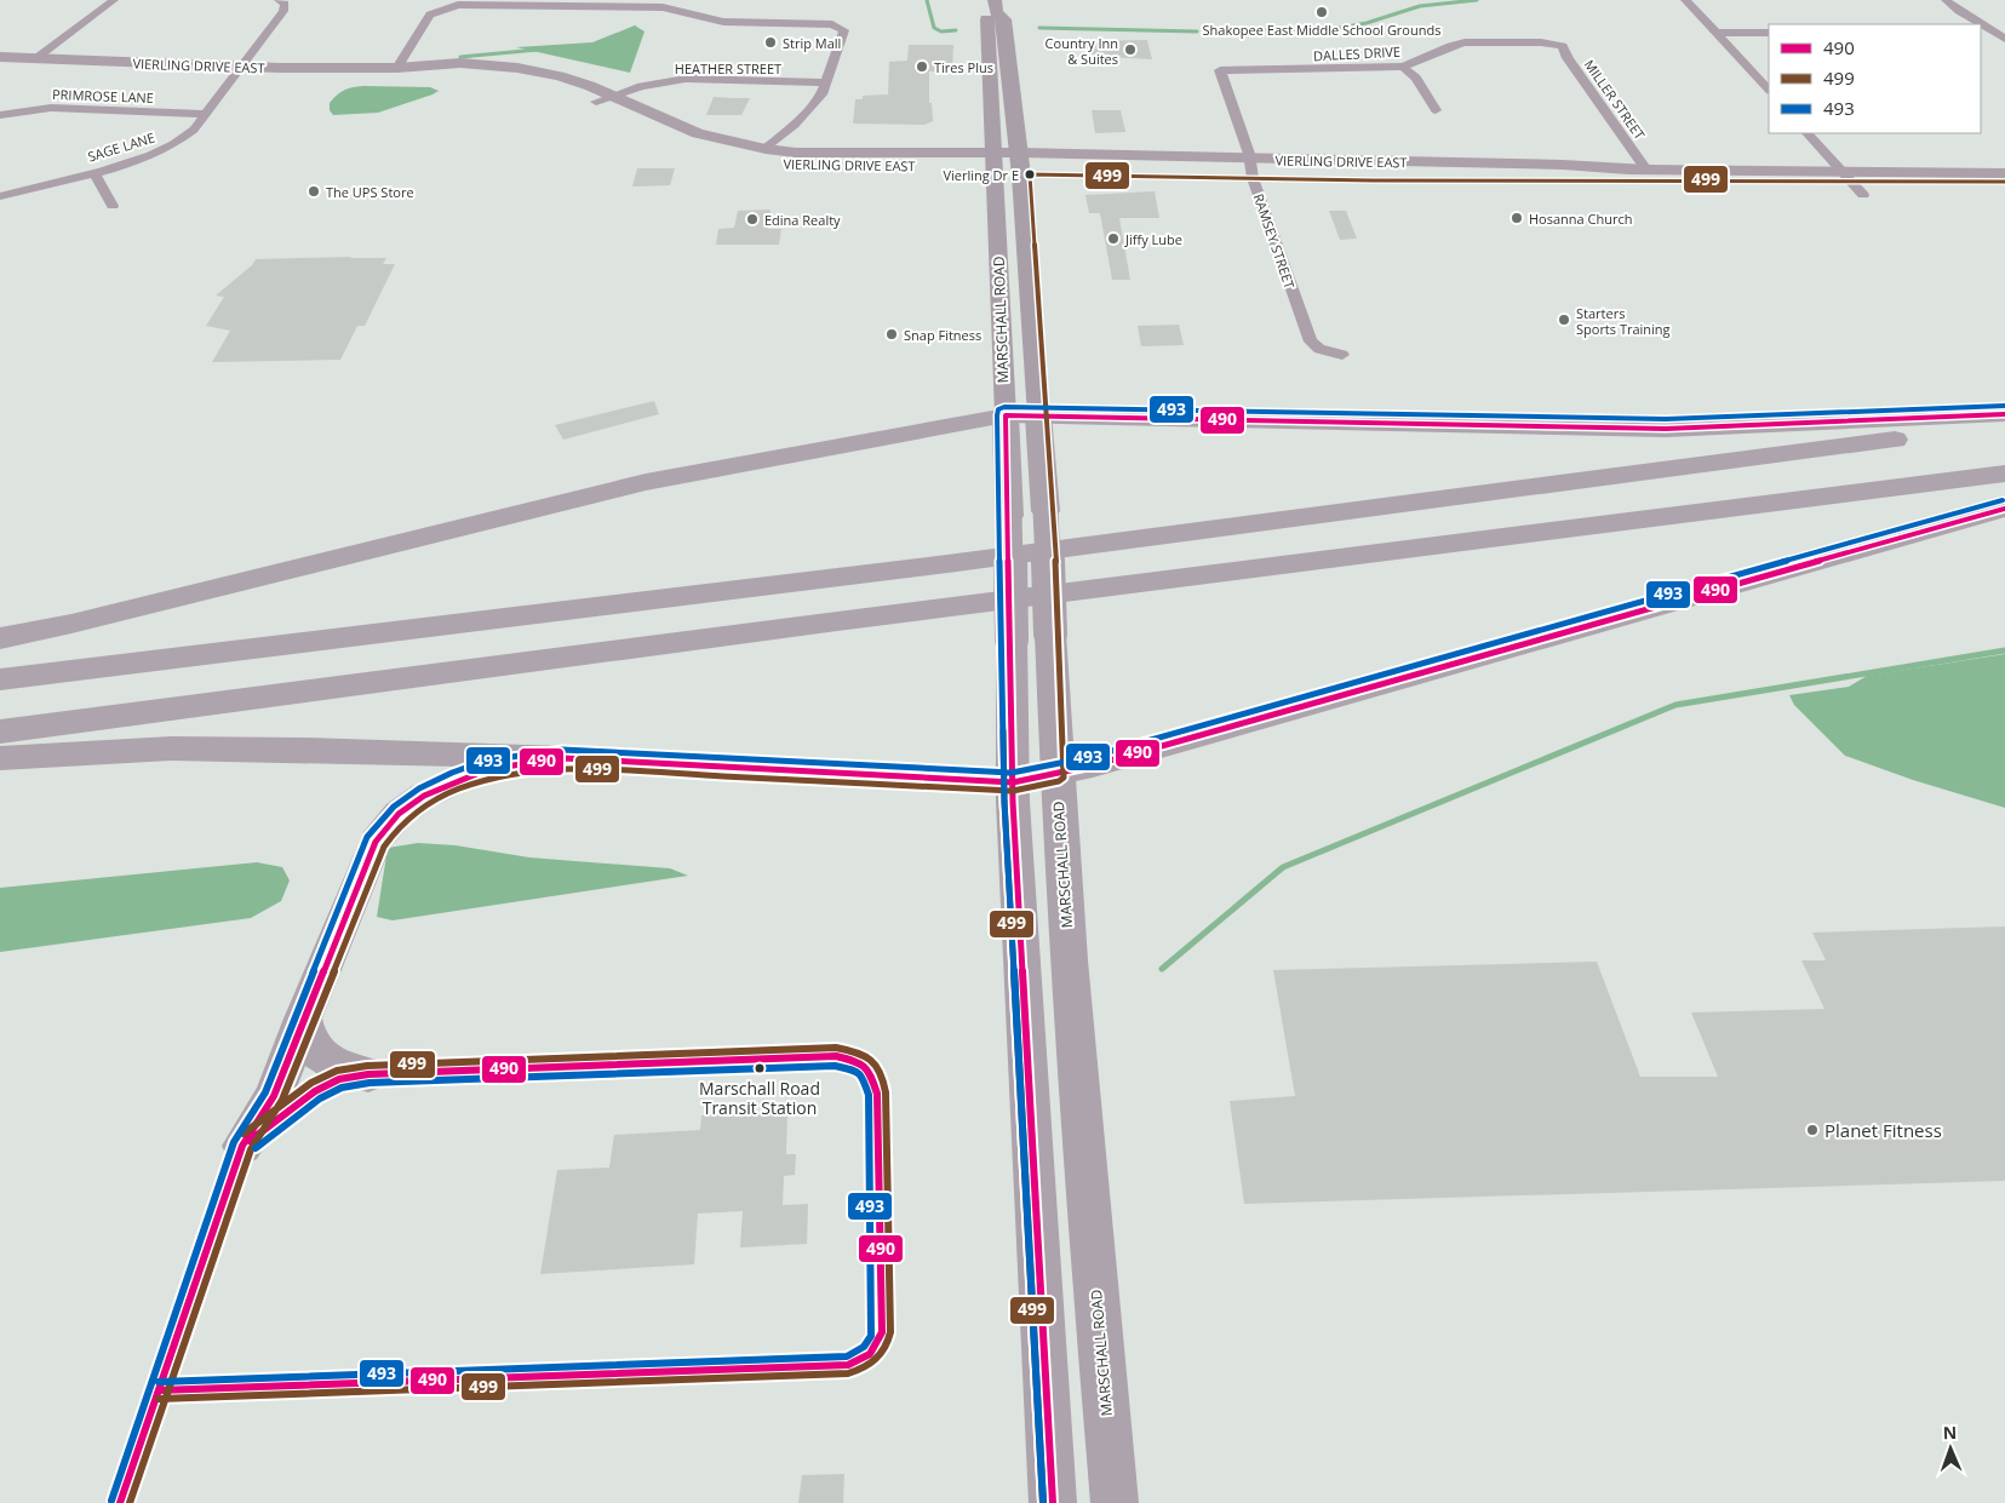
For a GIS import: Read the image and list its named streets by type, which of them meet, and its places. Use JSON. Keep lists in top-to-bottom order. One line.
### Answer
{"streets":{"highway":["MARSCHALL ROAD"],"street":["DALLES DRIVE","VIERLING DRIVE EAST","HEATHER STREET","PRIMROSE LANE","MILLER STREET","SAGE LANE","RAMSEY STREET"]},"crossings":[["DALLES DRIVE","MILLER STREET"],["DALLES DRIVE","RAMSEY STREET"],["VIERLING DRIVE EAST","HEATHER STREET"],["VIERLING DRIVE EAST","MILLER STREET"],["VIERLING DRIVE EAST","SAGE LANE"],["VIERLING DRIVE EAST","RAMSEY STREET"],["VIERLING DRIVE EAST","MARSCHALL ROAD"],["PRIMROSE LANE","SAGE LANE"]],"places":["Shakopee East Middle School Grounds","Strip Mall","Country Inn & Suites","Tires Plus","Vierling Dr E","The UPS Store","Hosanna Church","Edina Realty","Jiffy Lube","Starters Sports Training","Snap Fitness","Marschall Road Transit Station","Planet Fitness"],"lines":["transit line 499","transit line 493","transit line 490"],"legend":["490","499","493"],"north":"top"}
